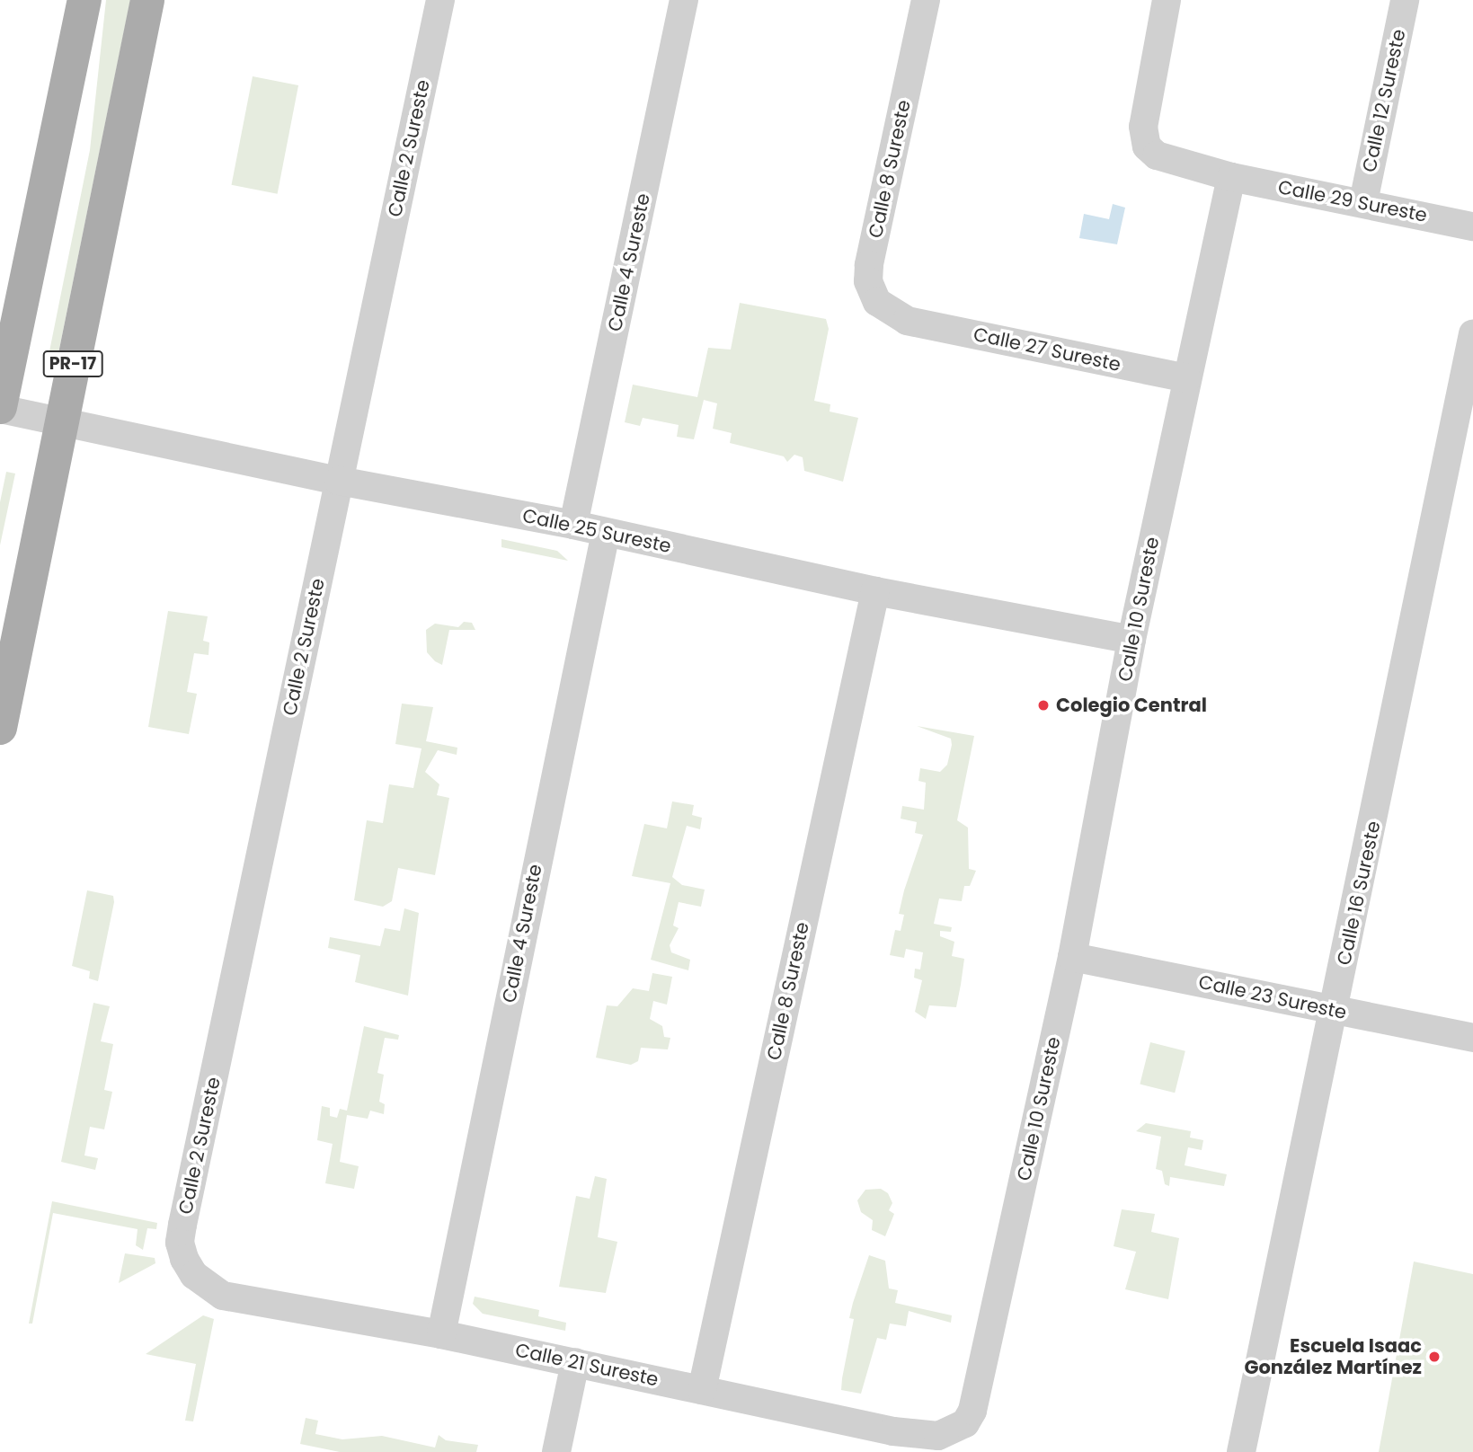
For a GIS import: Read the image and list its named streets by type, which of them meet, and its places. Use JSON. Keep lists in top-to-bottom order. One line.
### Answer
{"streets":{"main road":["PR-17"],"street":["Calle 12 Sureste","Calle 2 Sureste","Calle 8 Sureste","Calle 29 Sureste","Calle 4 Sureste","Calle 27 Sureste","Calle 25 Sureste","Calle 10 Sureste","Calle 16 Sureste","Calle 23 Sureste","Calle 21 Sureste"]},"crossings":[["Calle 12 Sureste","Calle 29 Sureste"],["Calle 2 Sureste","Calle 25 Sureste"],["Calle 2 Sureste","Calle 21 Sureste"],["Calle 8 Sureste","Calle 27 Sureste"],["Calle 8 Sureste","Calle 25 Sureste"],["Calle 8 Sureste","Calle 21 Sureste"],["Calle 29 Sureste","Calle 10 Sureste"],["Calle 4 Sureste","Calle 25 Sureste"],["Calle 4 Sureste","Calle 21 Sureste"],["Calle 27 Sureste","Calle 10 Sureste"],["PR-17","Calle 25 Sureste"],["Calle 25 Sureste","Calle 10 Sureste"],["Calle 10 Sureste","Calle 23 Sureste"],["Calle 10 Sureste","Calle 21 Sureste"],["Calle 16 Sureste","Calle 23 Sureste"]],"places":["Colegio Central","Escuela Isaac González Martínez"]}
